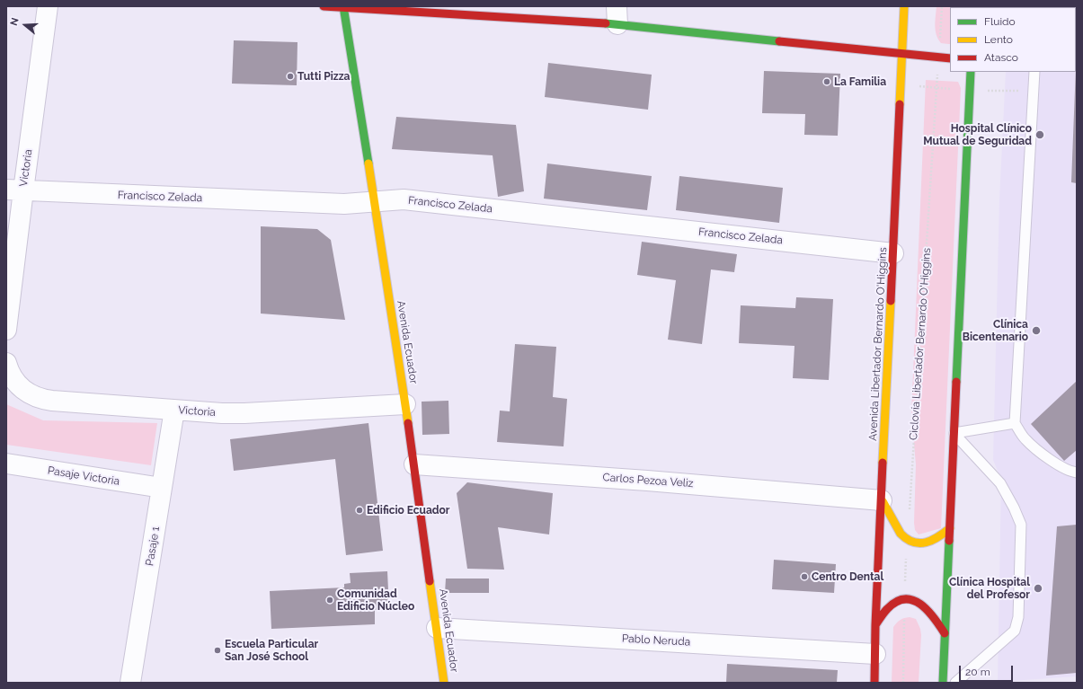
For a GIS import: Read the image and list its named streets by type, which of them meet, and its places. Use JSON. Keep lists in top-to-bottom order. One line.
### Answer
{"streets":{"main road":["Avenida Ecuador","Avenida Libertador Bernardo O'Higgins"],"street":["Victoria","Francisco Zelada","Pasaje Victoria","Carlos Pezoa Veliz","Pasaje 1","Pablo Neruda"],"path":["Ciclovía Libertador Bernardo O'Higgins"]},"crossings":[["Victoria","Francisco Zelada"],["Victoria","Avenida Ecuador"],["Victoria","Pasaje 1"],["Francisco Zelada","Avenida Ecuador"],["Francisco Zelada","Avenida Libertador Bernardo O'Higgins"],["Avenida Ecuador","Carlos Pezoa Veliz"],["Avenida Ecuador","Pablo Neruda"],["Avenida Libertador Bernardo O'Higgins","Carlos Pezoa Veliz"],["Avenida Libertador Bernardo O'Higgins","Pablo Neruda"],["Pasaje Victoria","Pasaje 1"]],"places":["Tutti Pizza","La Familia","Hospital Clínico Mutual de Seguridad","Clínica Bicentenario","Edificio Ecuador","Centro Dental","Clínica Hospital del Profesor","Comunidad Edificio Núcleo","Escuela Particular San José School"],"legend":["Fluido","Lento","Atasco"],"scale_bar":"20 m","north":"left"}
